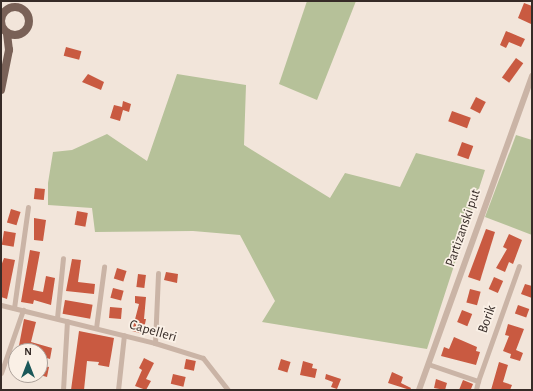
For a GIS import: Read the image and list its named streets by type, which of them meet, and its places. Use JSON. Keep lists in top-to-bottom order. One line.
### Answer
{"streets":{"street":["Partizanski put","Borik","Capelleri"]},"north":"top"}
